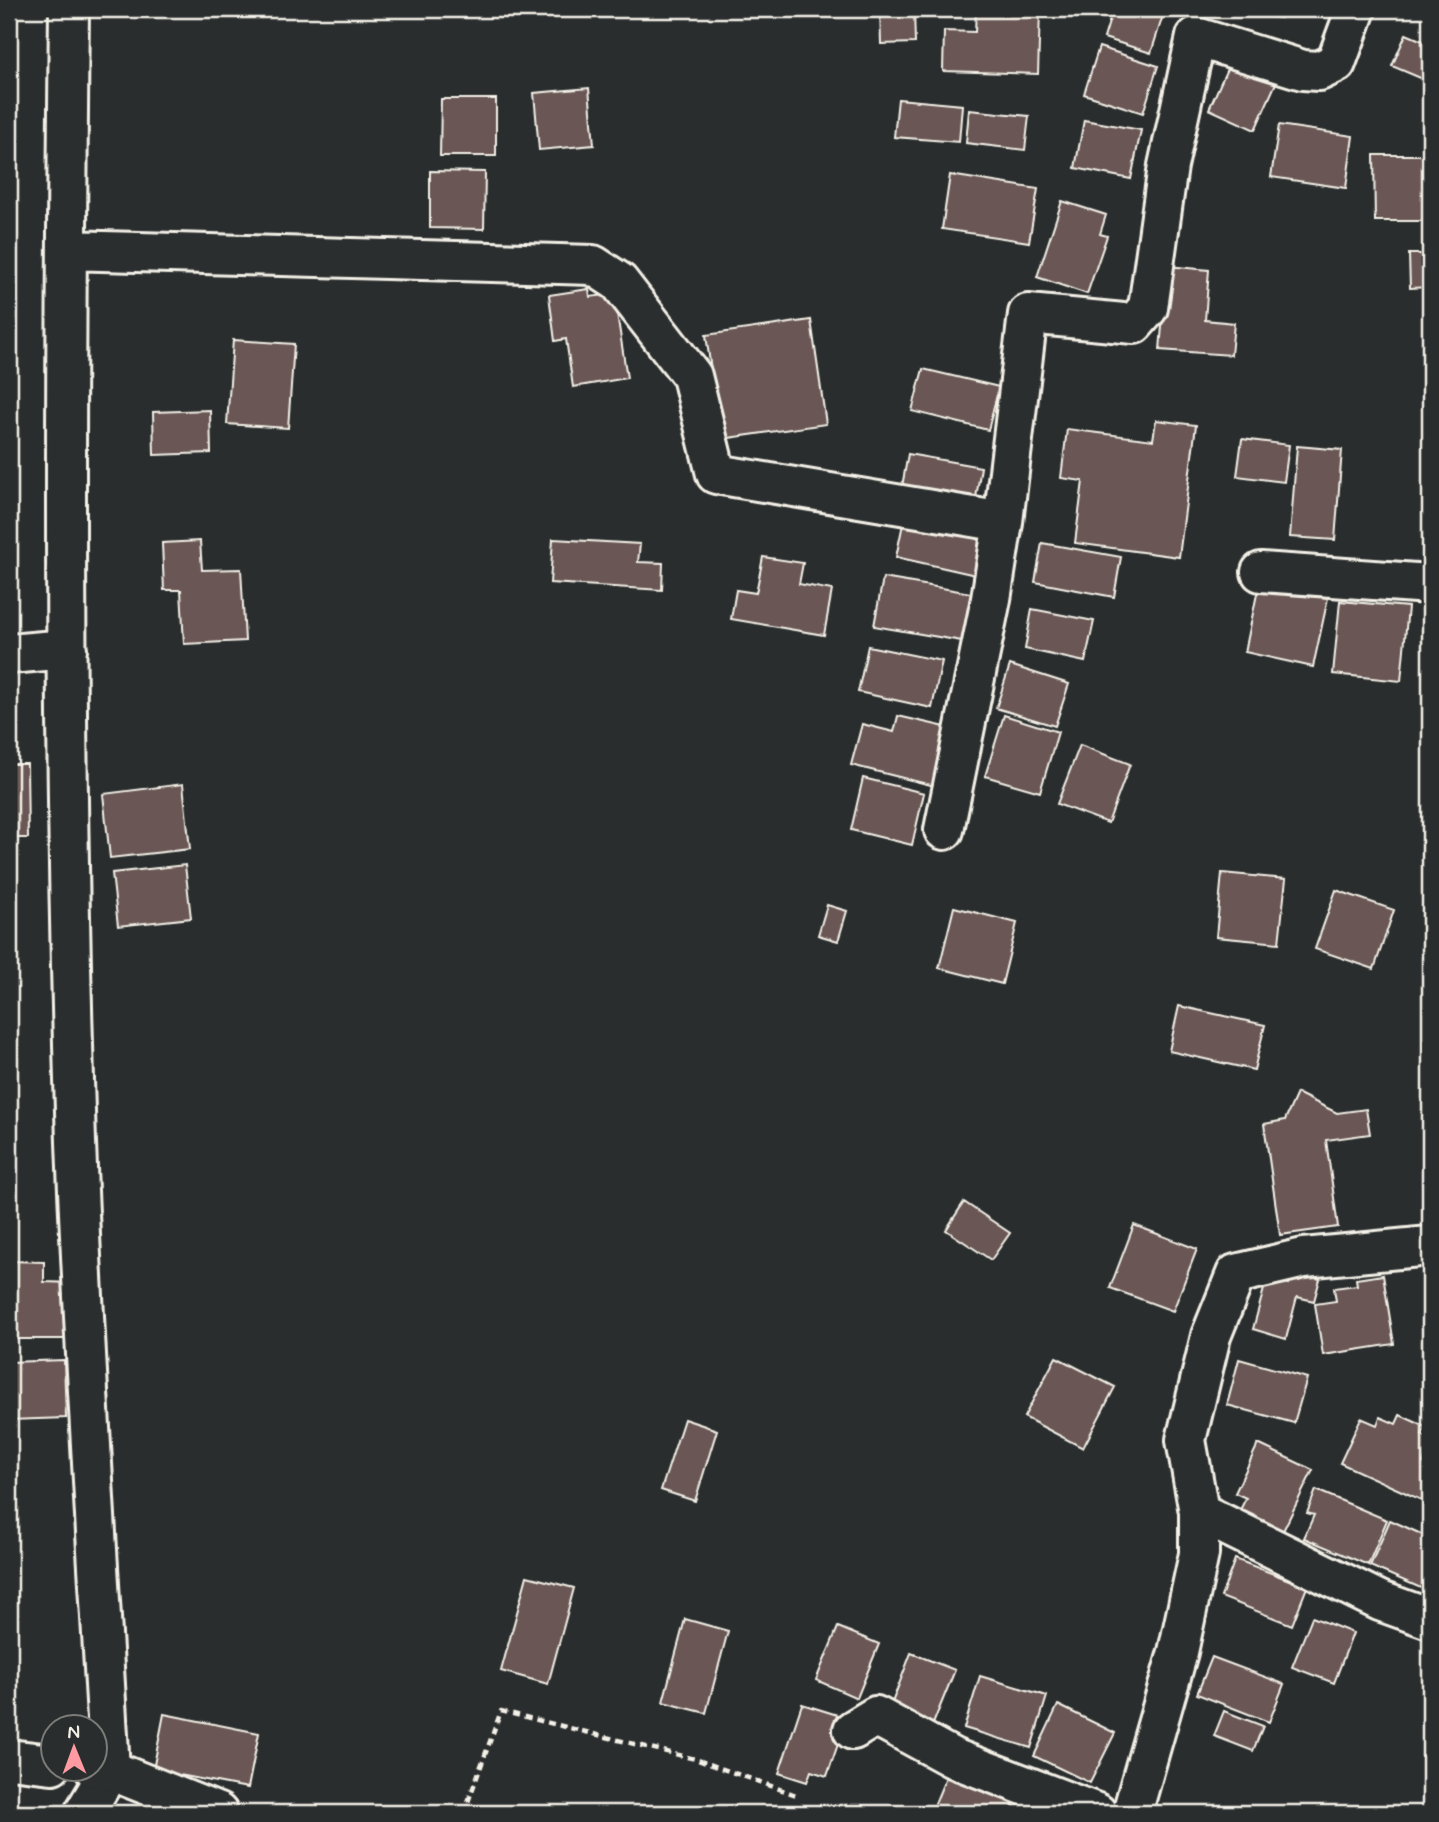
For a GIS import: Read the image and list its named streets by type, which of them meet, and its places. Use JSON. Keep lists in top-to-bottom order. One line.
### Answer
{"north":"top"}
